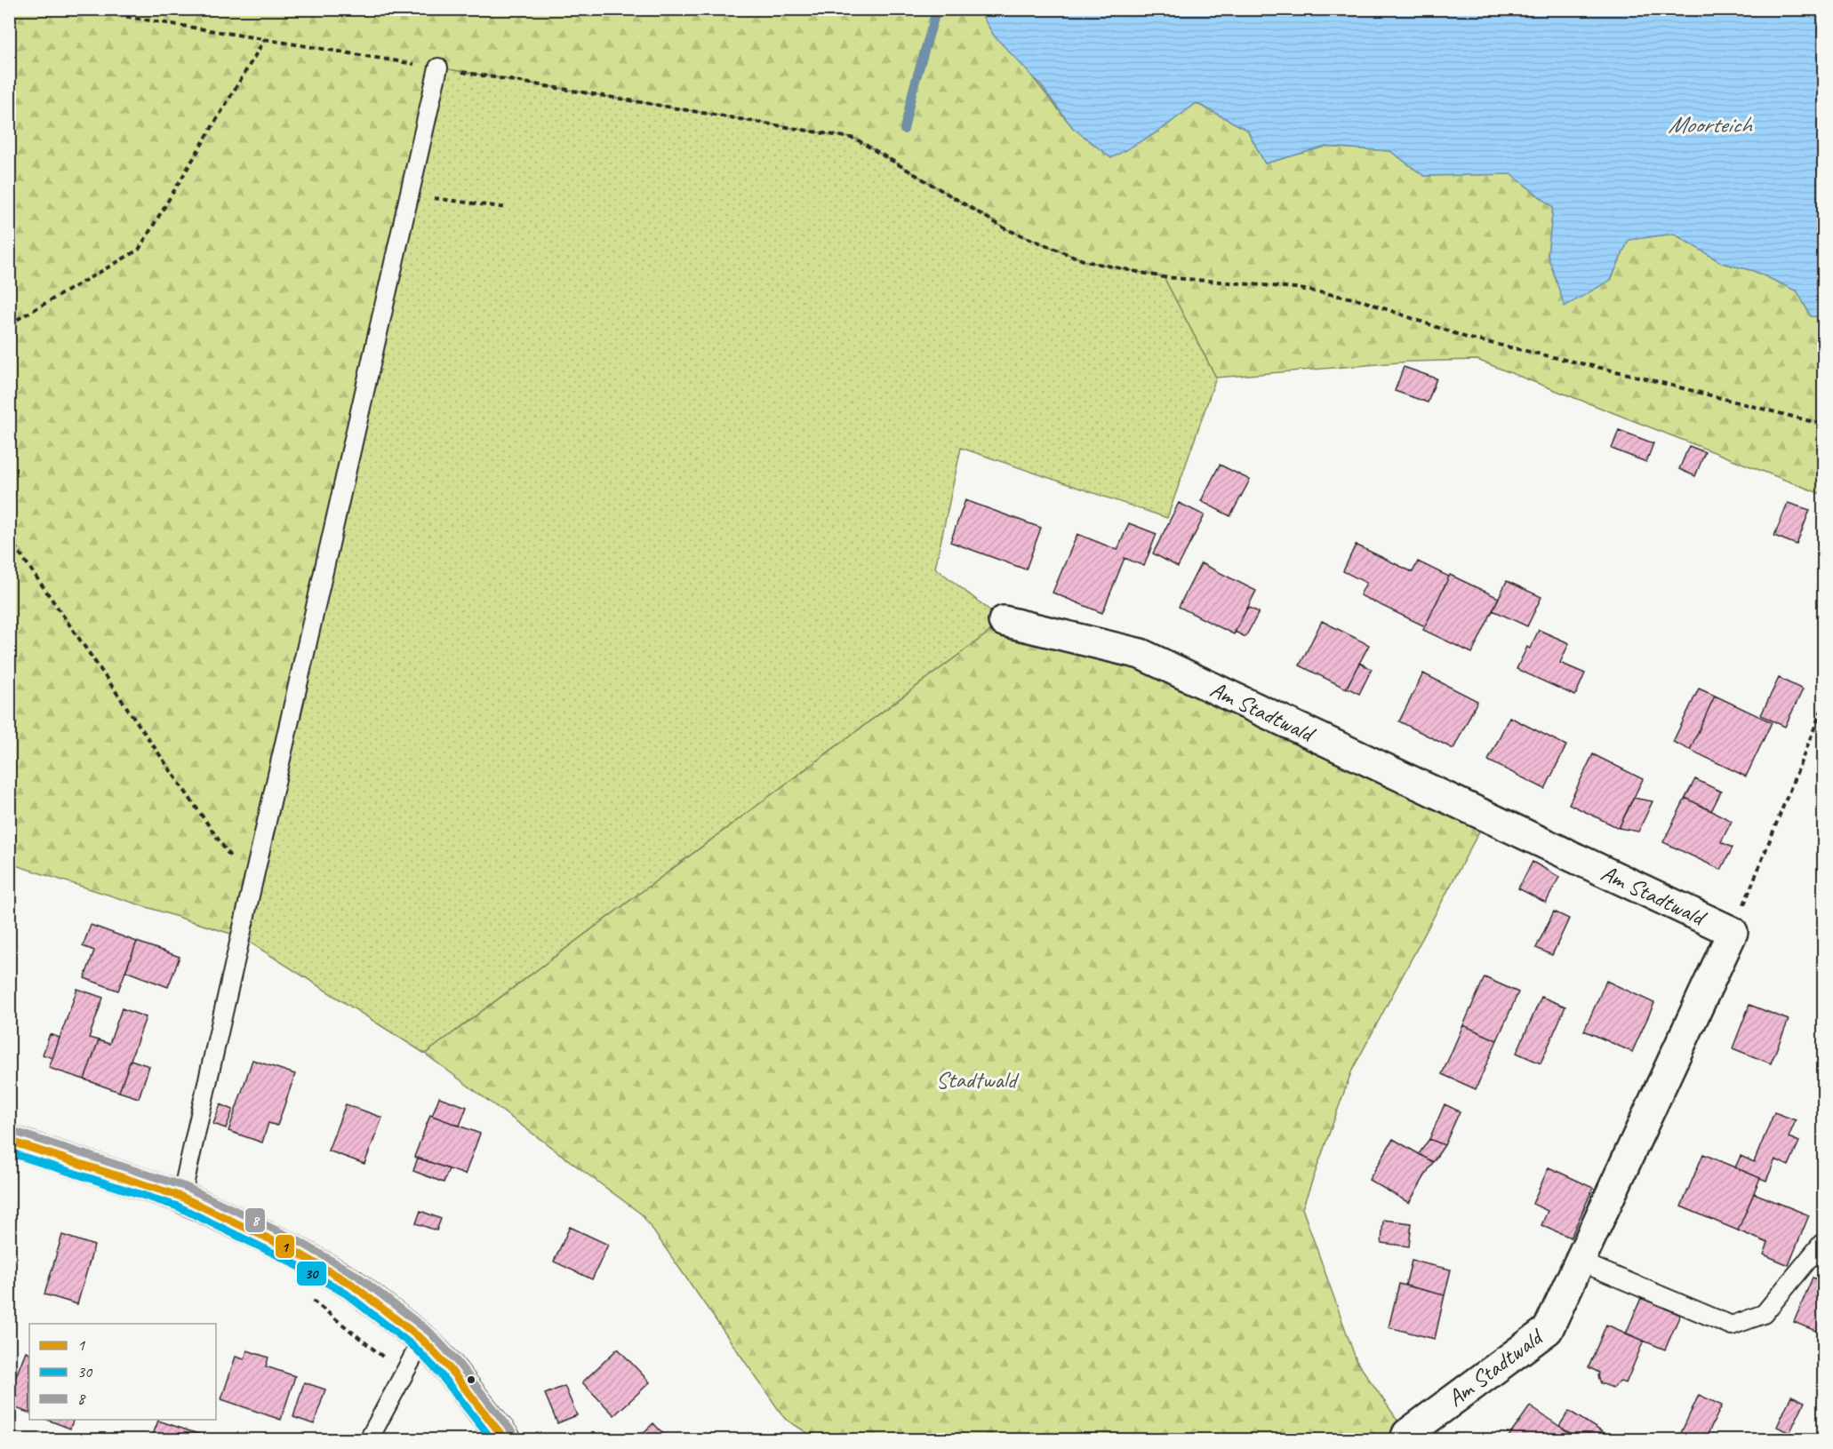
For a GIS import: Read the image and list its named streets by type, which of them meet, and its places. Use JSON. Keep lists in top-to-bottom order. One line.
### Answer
{"streets":{"street":["Am Stadtwald"]},"water":["Moorteich"],"parks":["Stadtwald"],"lines":["transit line 8","transit line 1","transit line 30"],"legend":["1","30","8"]}
